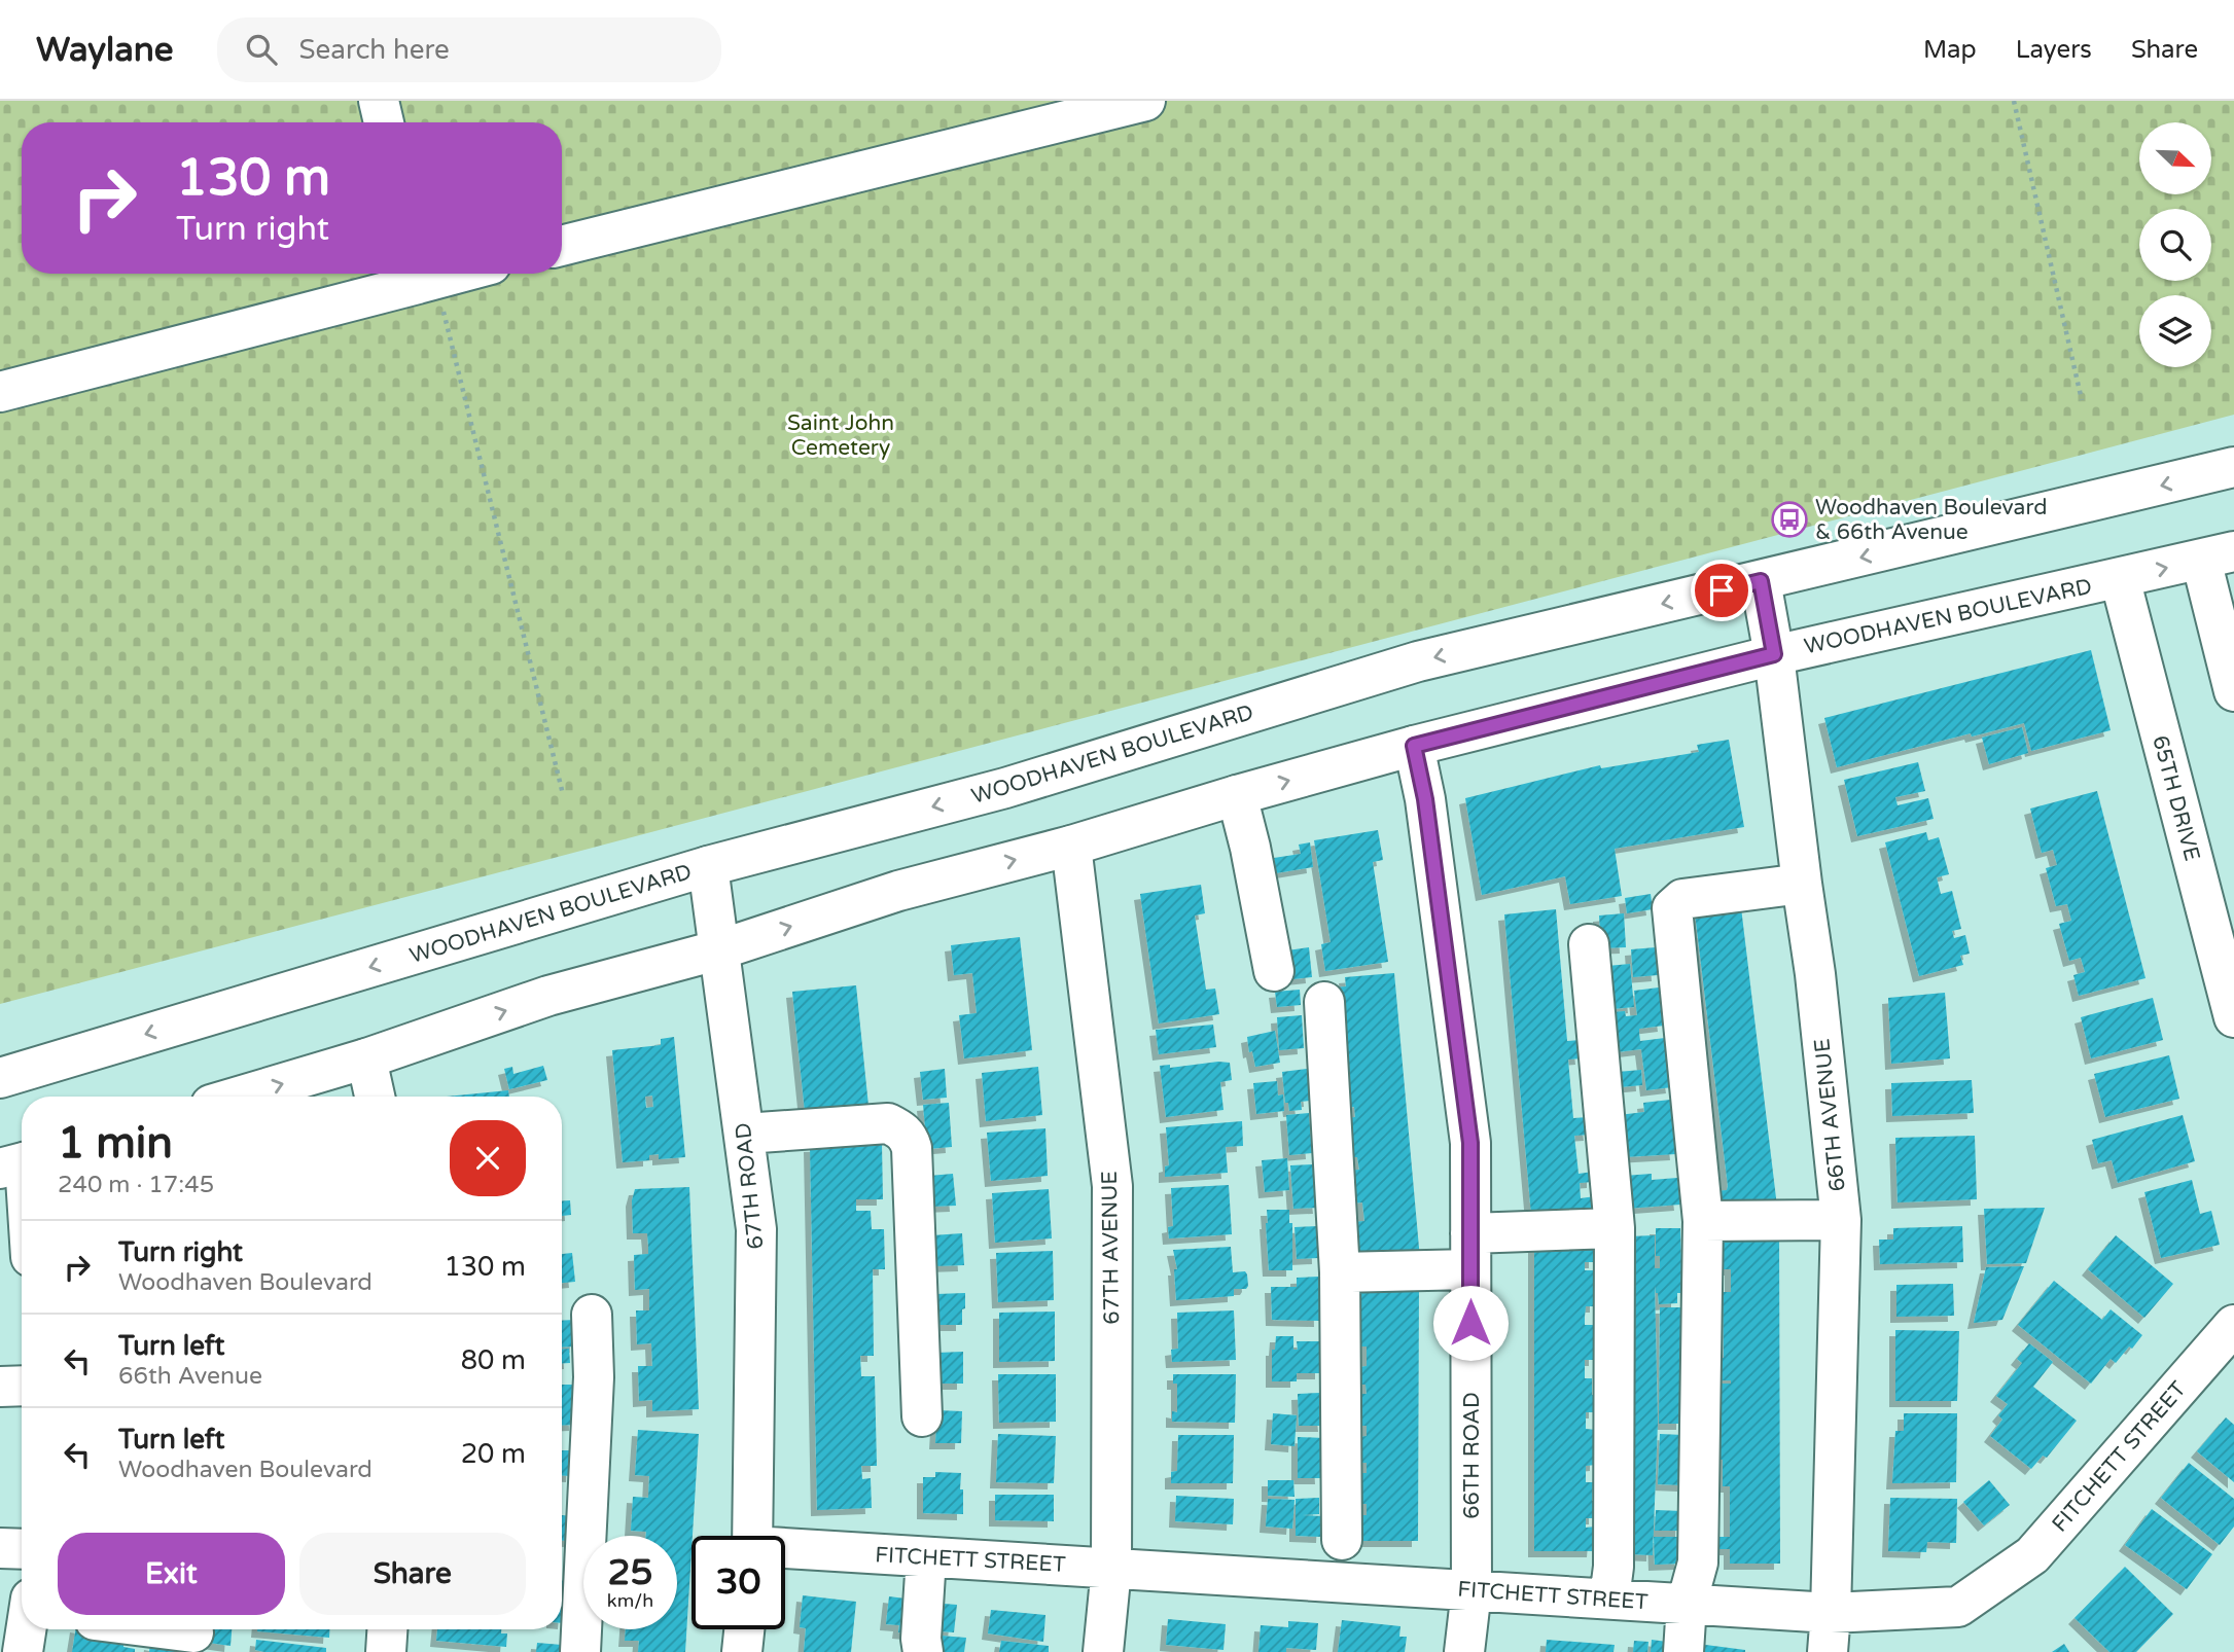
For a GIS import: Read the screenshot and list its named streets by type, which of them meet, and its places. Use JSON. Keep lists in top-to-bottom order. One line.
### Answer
{"streets":{"street":["WOODHAVEN BOULEVARD","65TH DRIVE","66TH AVENUE","67TH ROAD","67TH AVENUE","66TH ROAD","FITCHETT STREET"]},"crossings":[["WOODHAVEN BOULEVARD","65TH DRIVE"],["WOODHAVEN BOULEVARD","66TH AVENUE"],["WOODHAVEN BOULEVARD","67TH ROAD"],["WOODHAVEN BOULEVARD","67TH AVENUE"],["WOODHAVEN BOULEVARD","66TH ROAD"],["66TH AVENUE","FITCHETT STREET"],["67TH AVENUE","FITCHETT STREET"],["66TH ROAD","FITCHETT STREET"]],"parks":["Saint John Cemetery"],"places":{"bus stop":["Woodhaven Boulevard & 66th Avenue"]},"north":"bottom right","page":{"header":"Waylane","search":"Search here","nav":["Map","Layers","Share"],"turn":["130 m","Turn right"],"heading":["1 min","240 m · 17:45"],"list":[{"name":"Turn right","note":"Woodhaven Boulevard","value":"130 m"},{"name":"Turn left","note":"66th Avenue","value":"80 m"},{"name":"Turn left","note":"Woodhaven Boulevard","value":"20 m"}],"buttons":["Exit","Share"],"speed":"25 km/h","limit":"30"}}
